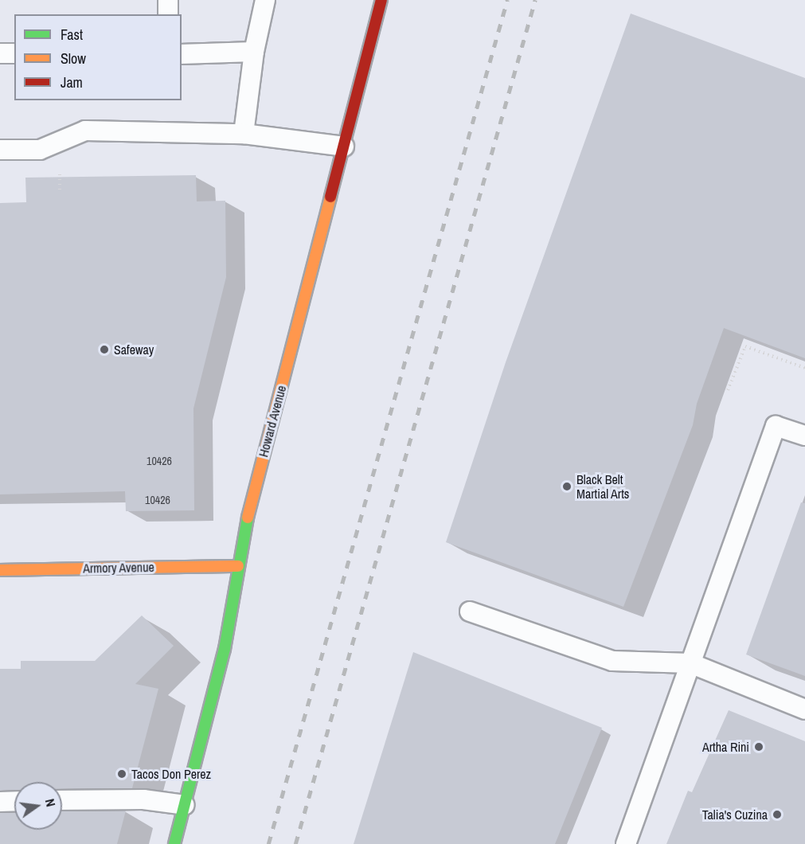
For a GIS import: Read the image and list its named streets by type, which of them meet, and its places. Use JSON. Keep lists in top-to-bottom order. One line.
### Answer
{"streets":{"street":["Howard Avenue","Armory Avenue"]},"crossings":[["Howard Avenue","Armory Avenue"]],"places":["Safeway","Black Belt Martial Arts","Artha Rini","Tacos Don Perez","Talia's Cuzina"],"house_numbers":["10426","10426"],"legend":["Fast","Slow","Jam"],"north":"right"}
